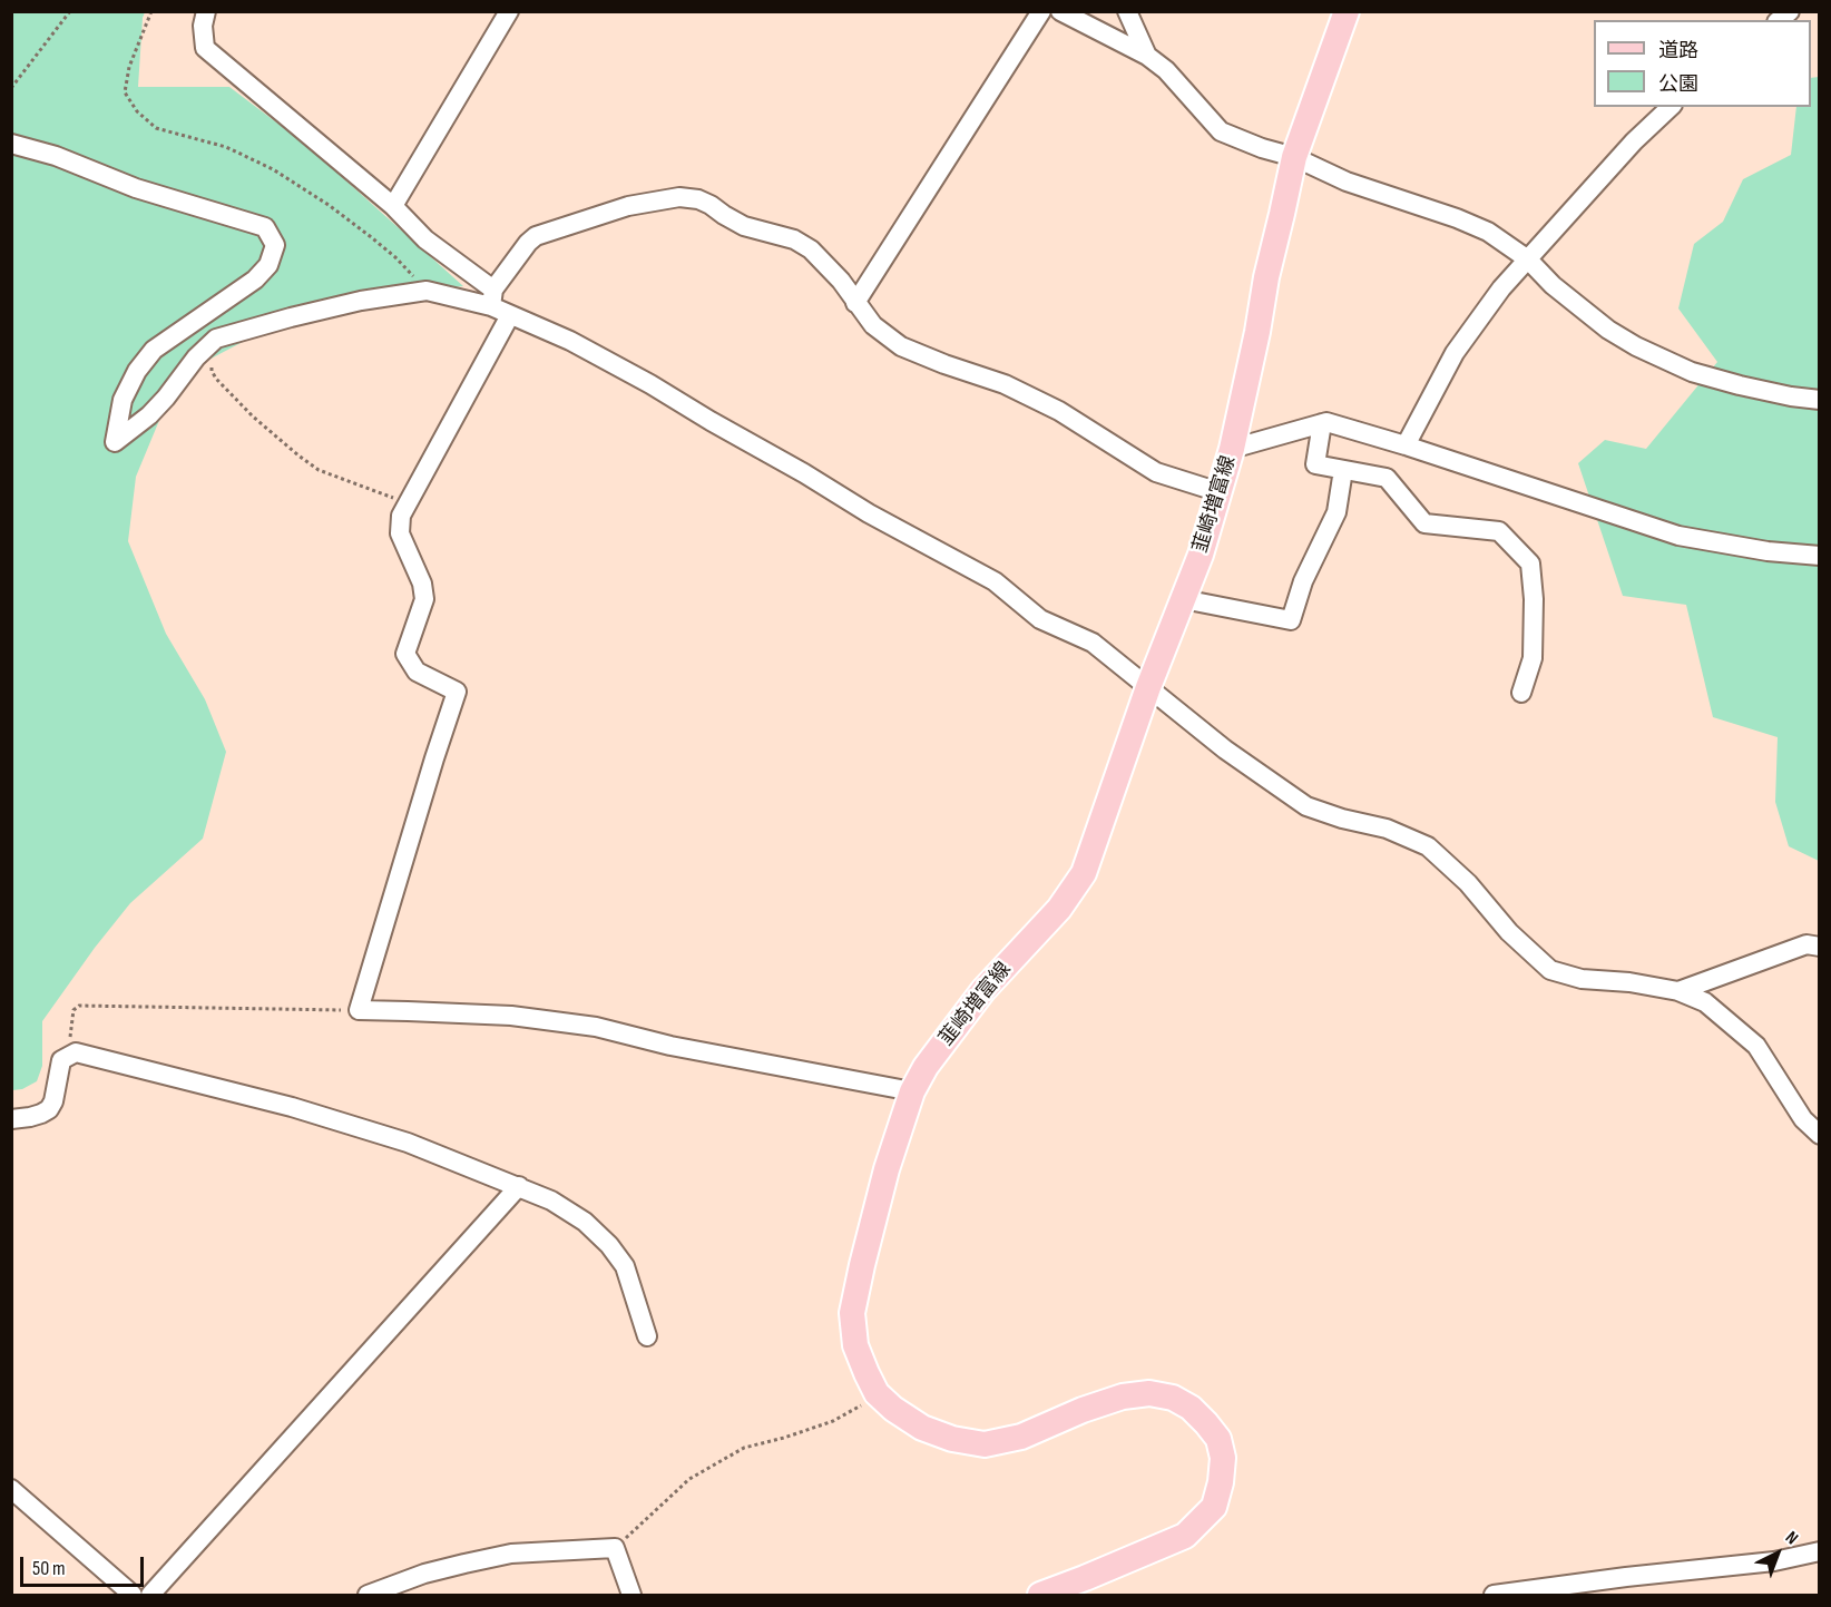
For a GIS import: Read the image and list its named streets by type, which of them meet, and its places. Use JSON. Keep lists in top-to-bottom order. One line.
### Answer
{"streets":{"main road":["韮崎増富線"]},"legend":["道路","公園"],"scale_bar":"50 m","north":"top right"}
